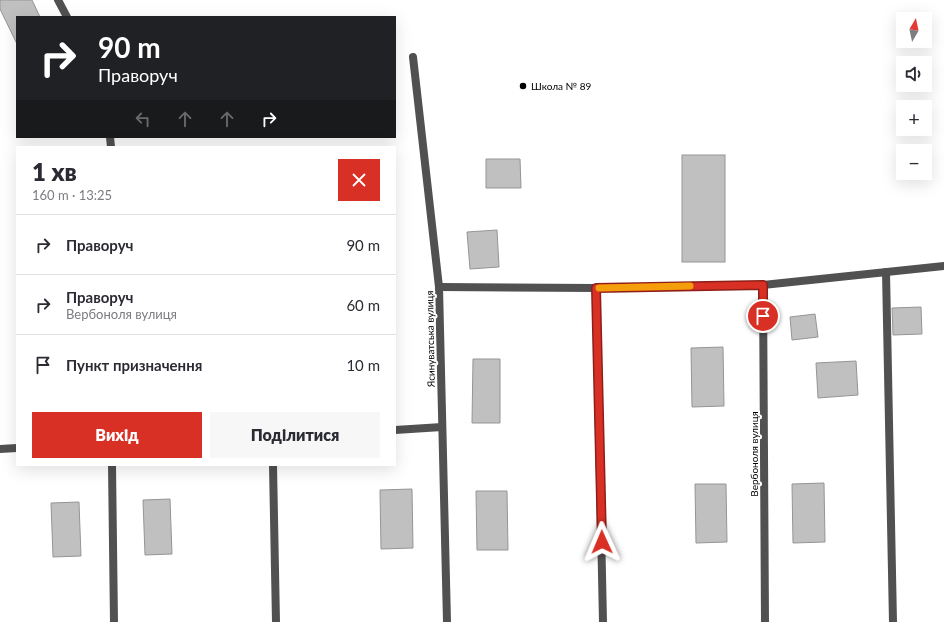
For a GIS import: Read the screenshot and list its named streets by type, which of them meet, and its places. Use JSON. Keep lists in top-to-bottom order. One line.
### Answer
{"streets":{"street":["Ясинуватська вулиця","Вербоноля вулиця"]},"places":["Школа № 89"],"north":"top","page":{"map_buttons":["+","−"],"turn":["90 m","Праворуч"],"heading":["1 хв","160 m · 13:25"],"list":[{"name":"Праворуч","value":"90 m"},{"name":"Праворуч","note":"Вербоноля вулиця","value":"60 m"},{"name":"Пункт призначення","value":"10 m"}],"buttons":["Вихід","Поділитися"]}}
